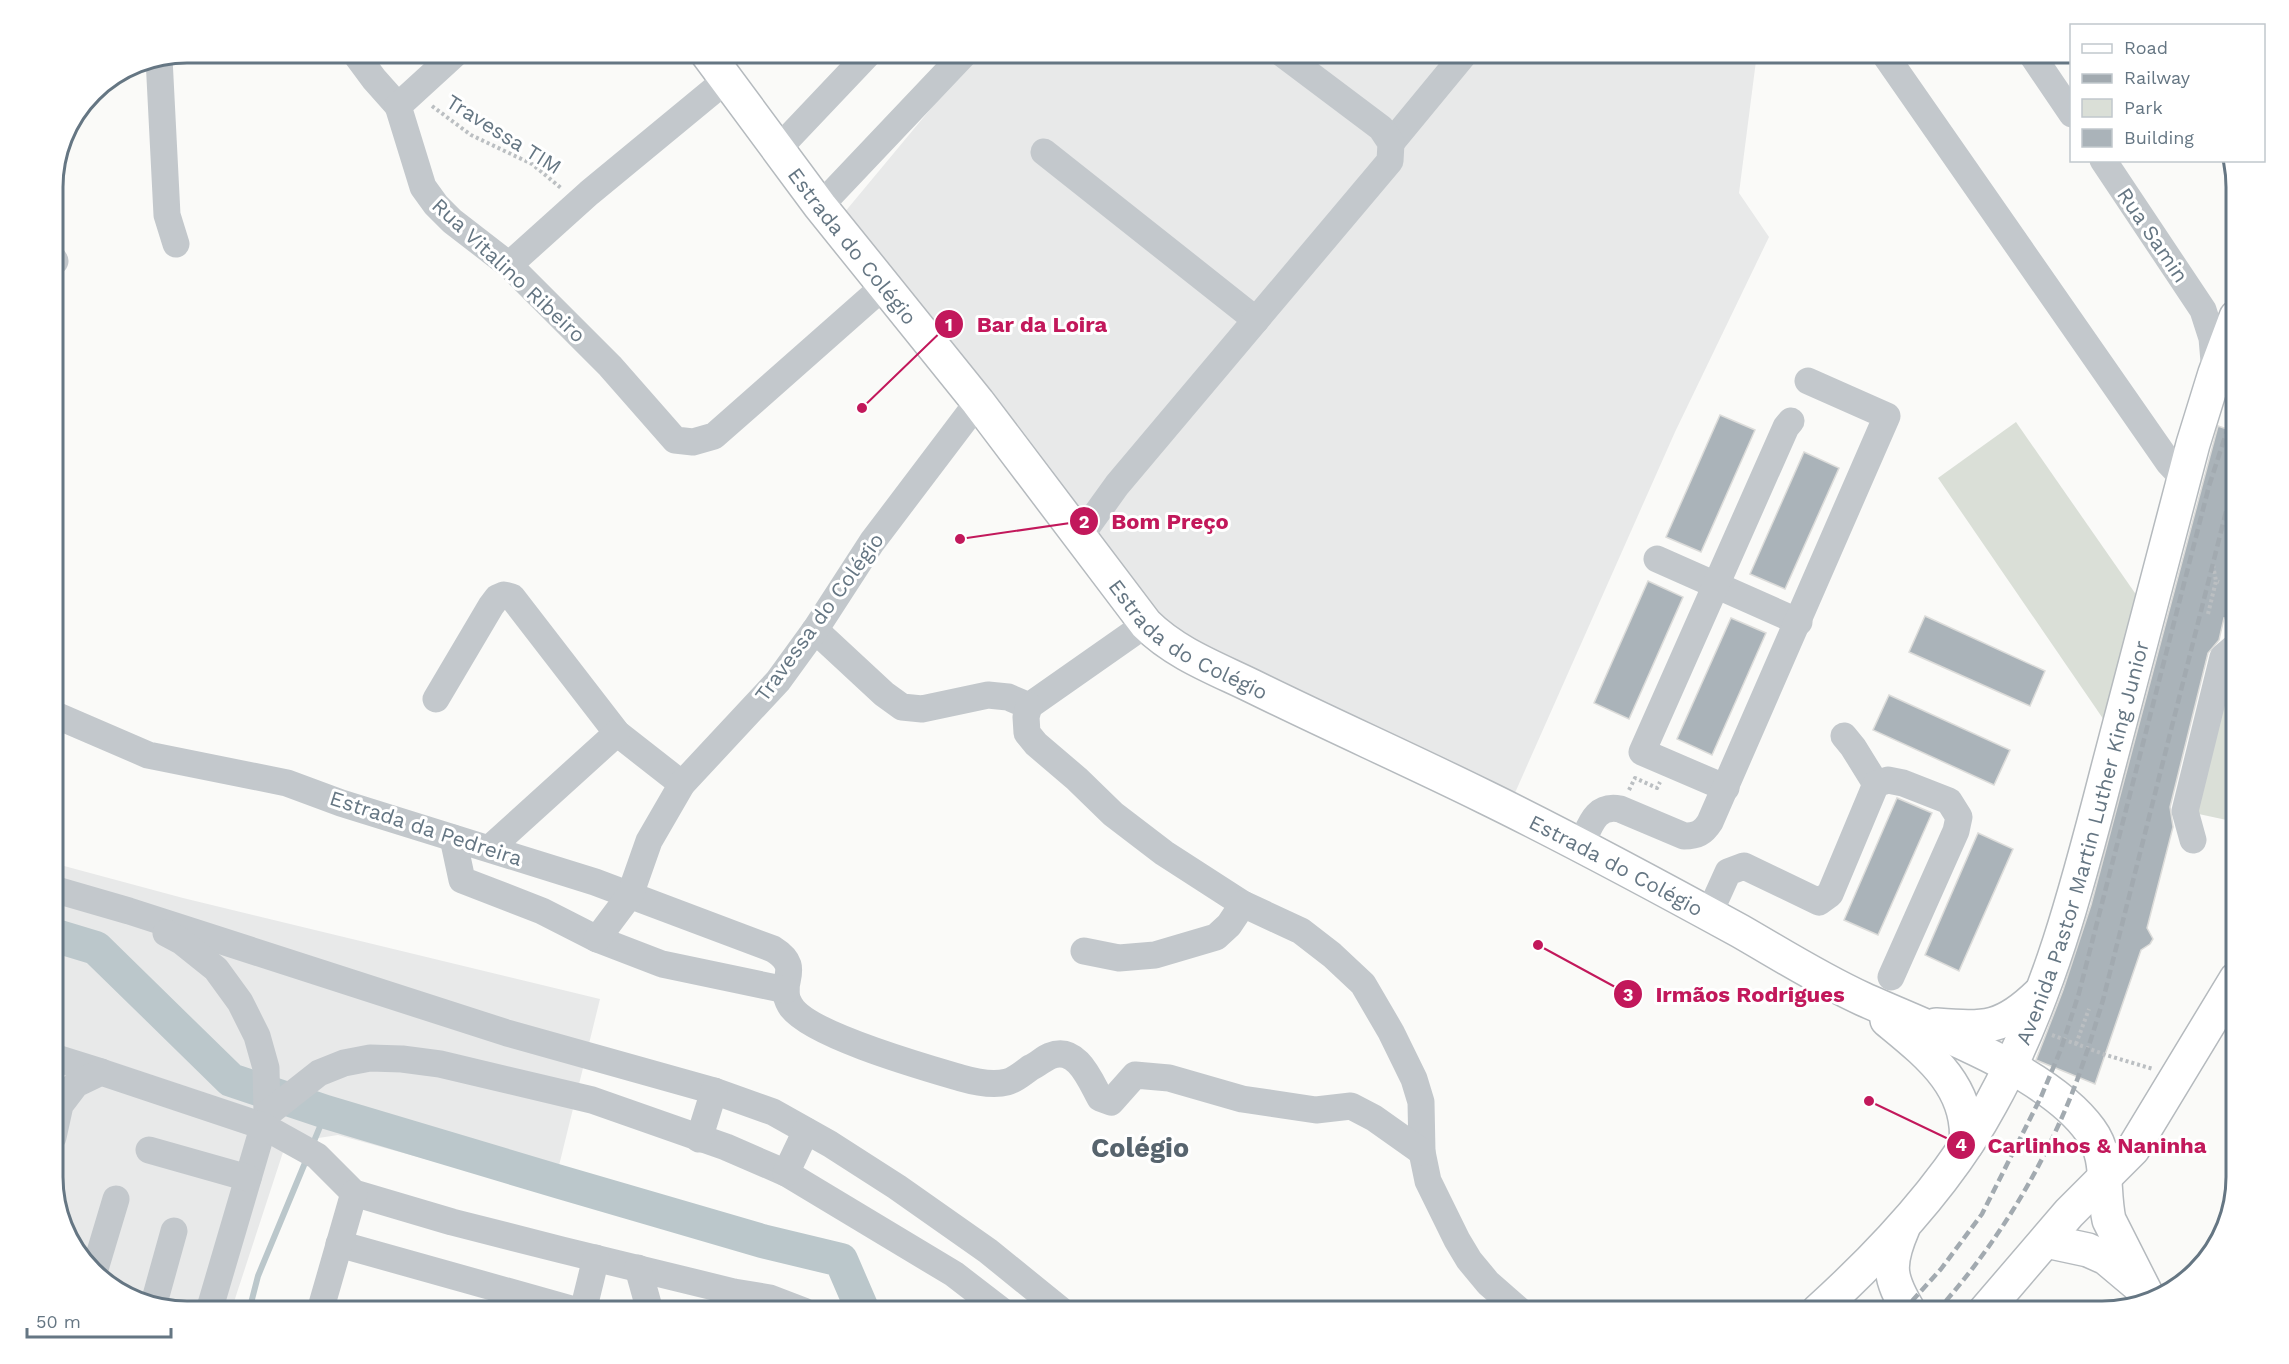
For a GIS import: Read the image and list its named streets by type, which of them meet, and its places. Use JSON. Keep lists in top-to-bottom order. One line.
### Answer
{"streets":{"main road":["Estrada do Colégio","Avenida Pastor Martin Luther King Junior"],"street":["Rua Samin","Rua Vitalino Ribeiro","Travessa do Colégio","Estrada da Pedreira"],"path":["Travessa TIM"]},"crossings":[["Travessa TIM","Rua Vitalino Ribeiro"],["Rua Samin","Avenida Pastor Martin Luther King Junior"],["Estrada do Colégio","Rua Vitalino Ribeiro"],["Estrada do Colégio","Travessa do Colégio"],["Estrada do Colégio","Avenida Pastor Martin Luther King Junior"],["Travessa do Colégio","Estrada da Pedreira"]],"districts":["Colégio"],"places":["Bar da Loira","Bom Preço","Irmãos Rodrigues","Carlinhos & Naninha"],"legend":["Road","Railway","Park","Building"],"scale_bar":"50 m"}
